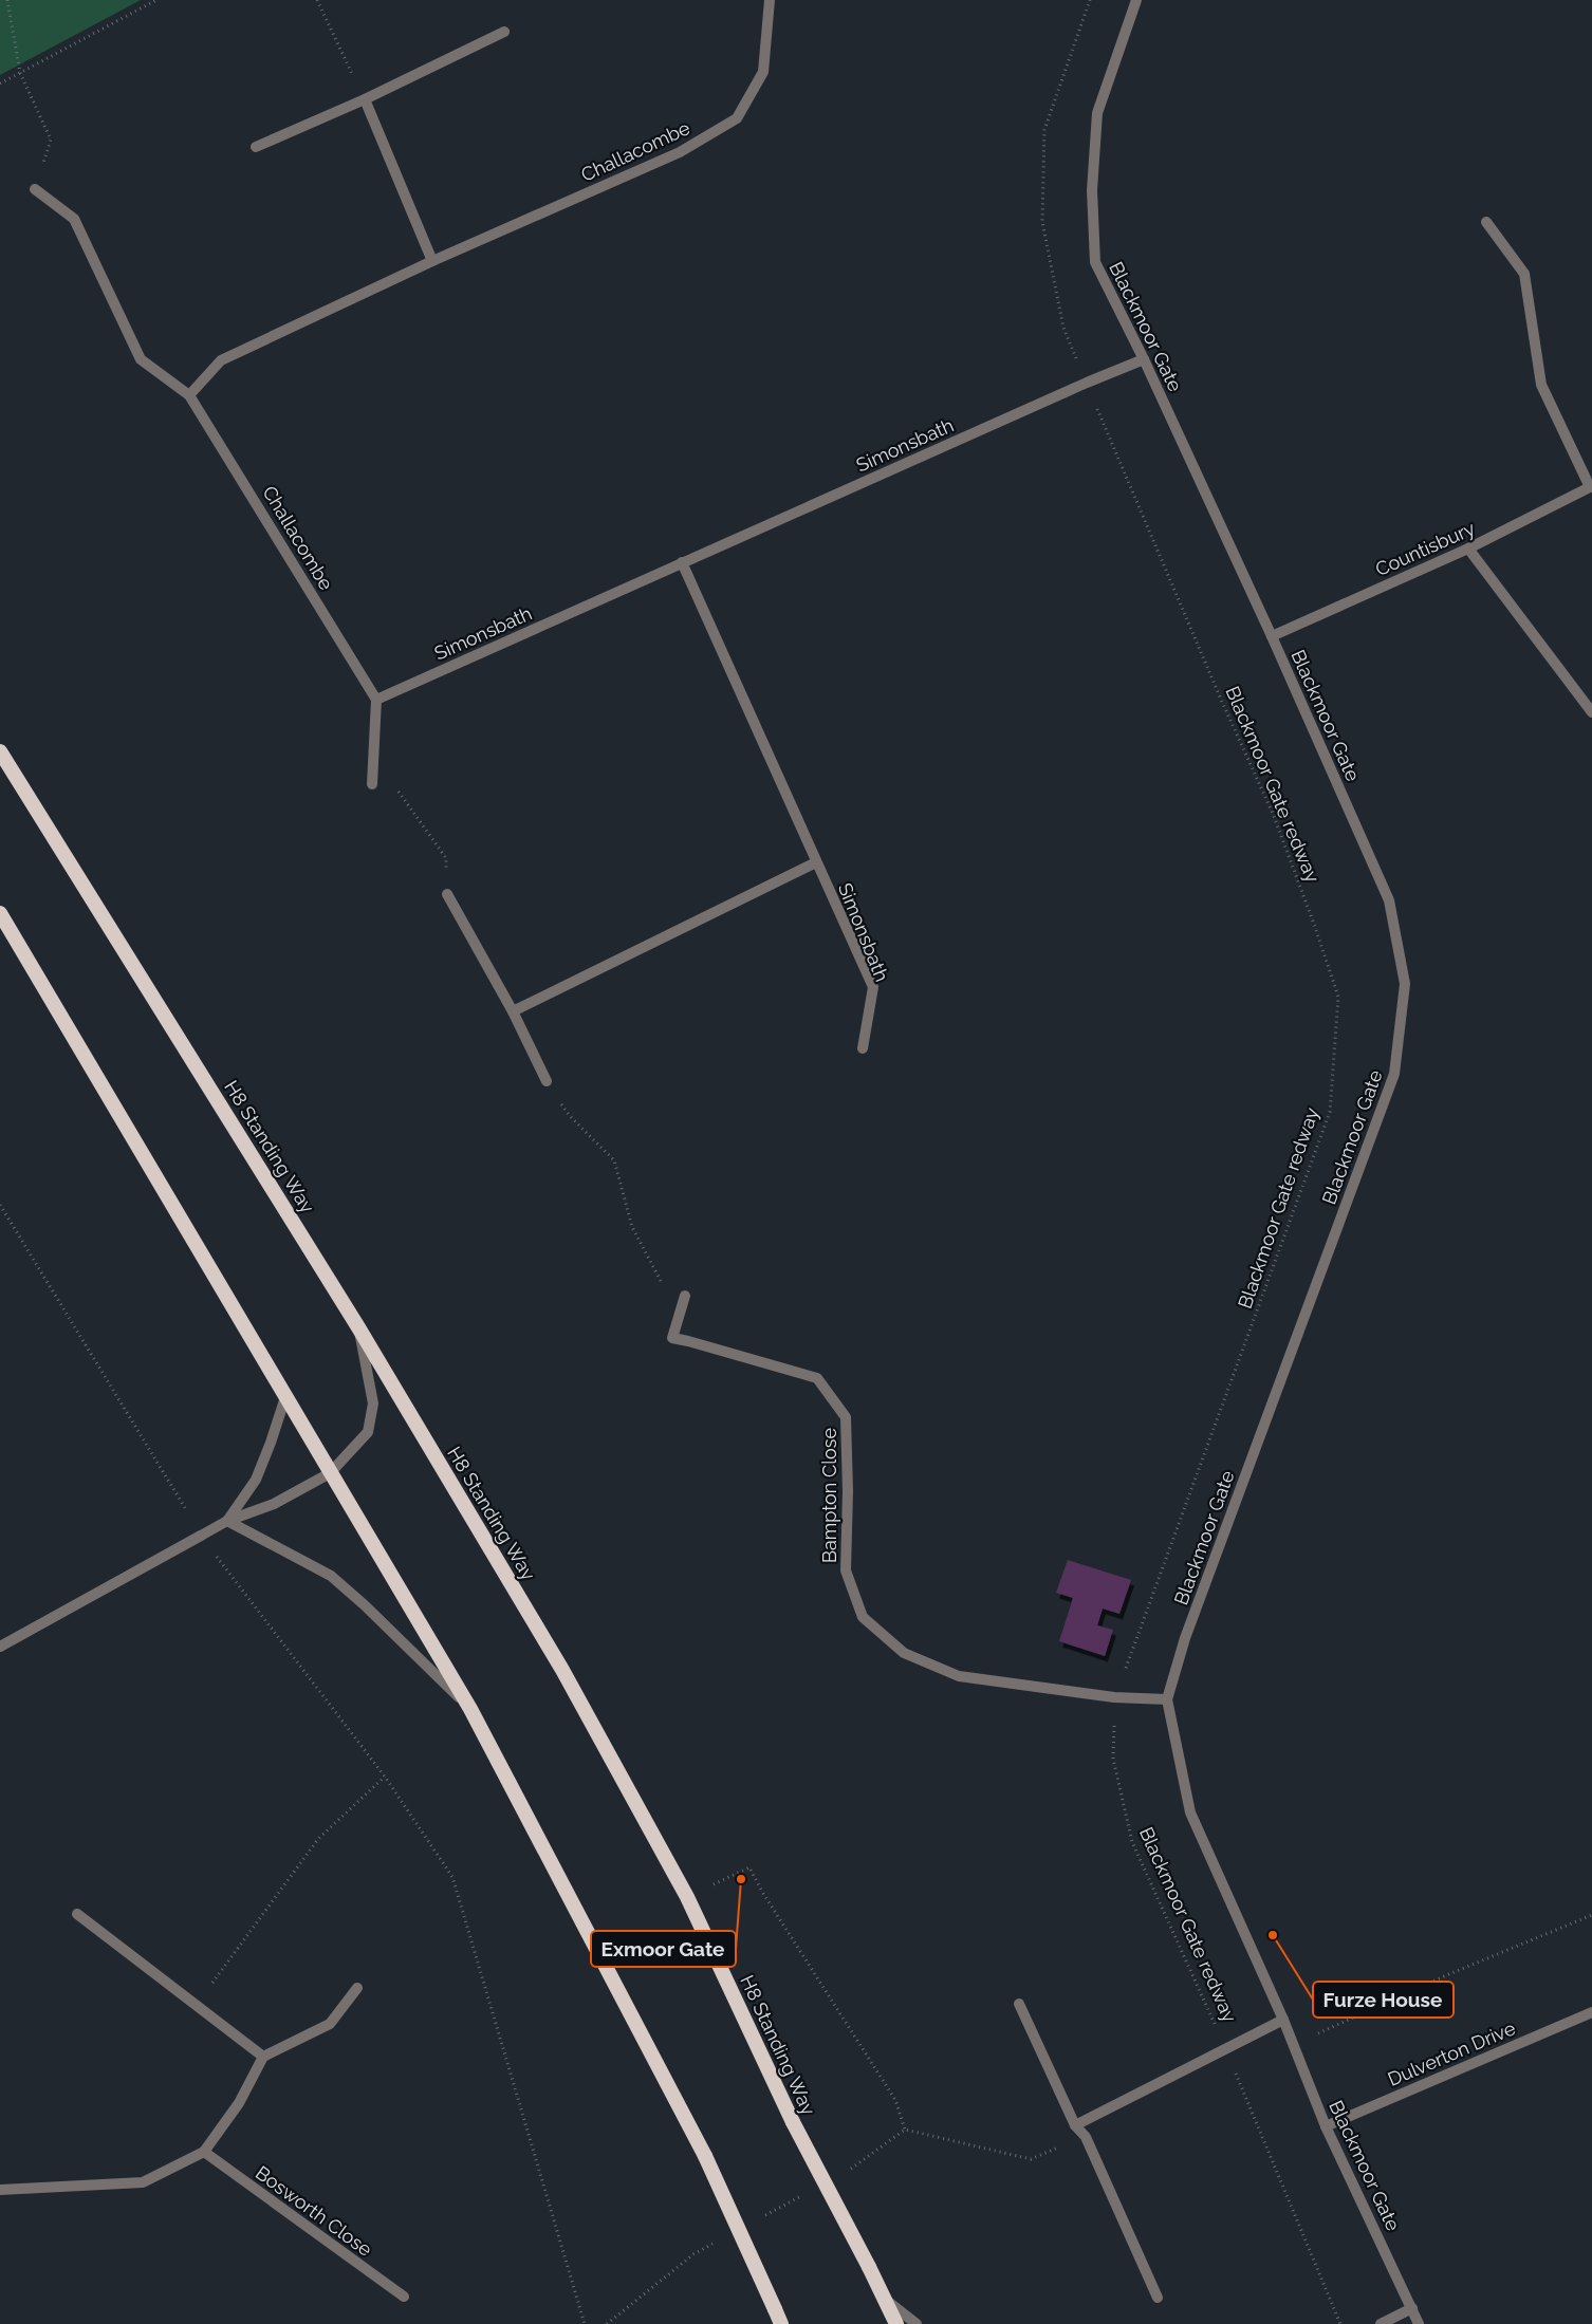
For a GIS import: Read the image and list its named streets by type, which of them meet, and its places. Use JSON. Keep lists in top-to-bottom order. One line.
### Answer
{"streets":{"highway":["H8 Standing Way"],"street":["Challacombe","Blackmoor Gate","Simonsbath","Countisbury","Bampton Close","Dulverton Drive","Bosworth Close"],"path":["Blackmoor Gate redway"]},"crossings":[["Challacombe","Simonsbath"],["Blackmoor Gate","Simonsbath"],["Blackmoor Gate","Countisbury"],["Blackmoor Gate","Bampton Close"],["Blackmoor Gate","Dulverton Drive"],["Simonsbath","Blackmoor Gate redway"],["Blackmoor Gate redway","Bampton Close"]],"places":["Exmoor Gate","Furze House"]}
